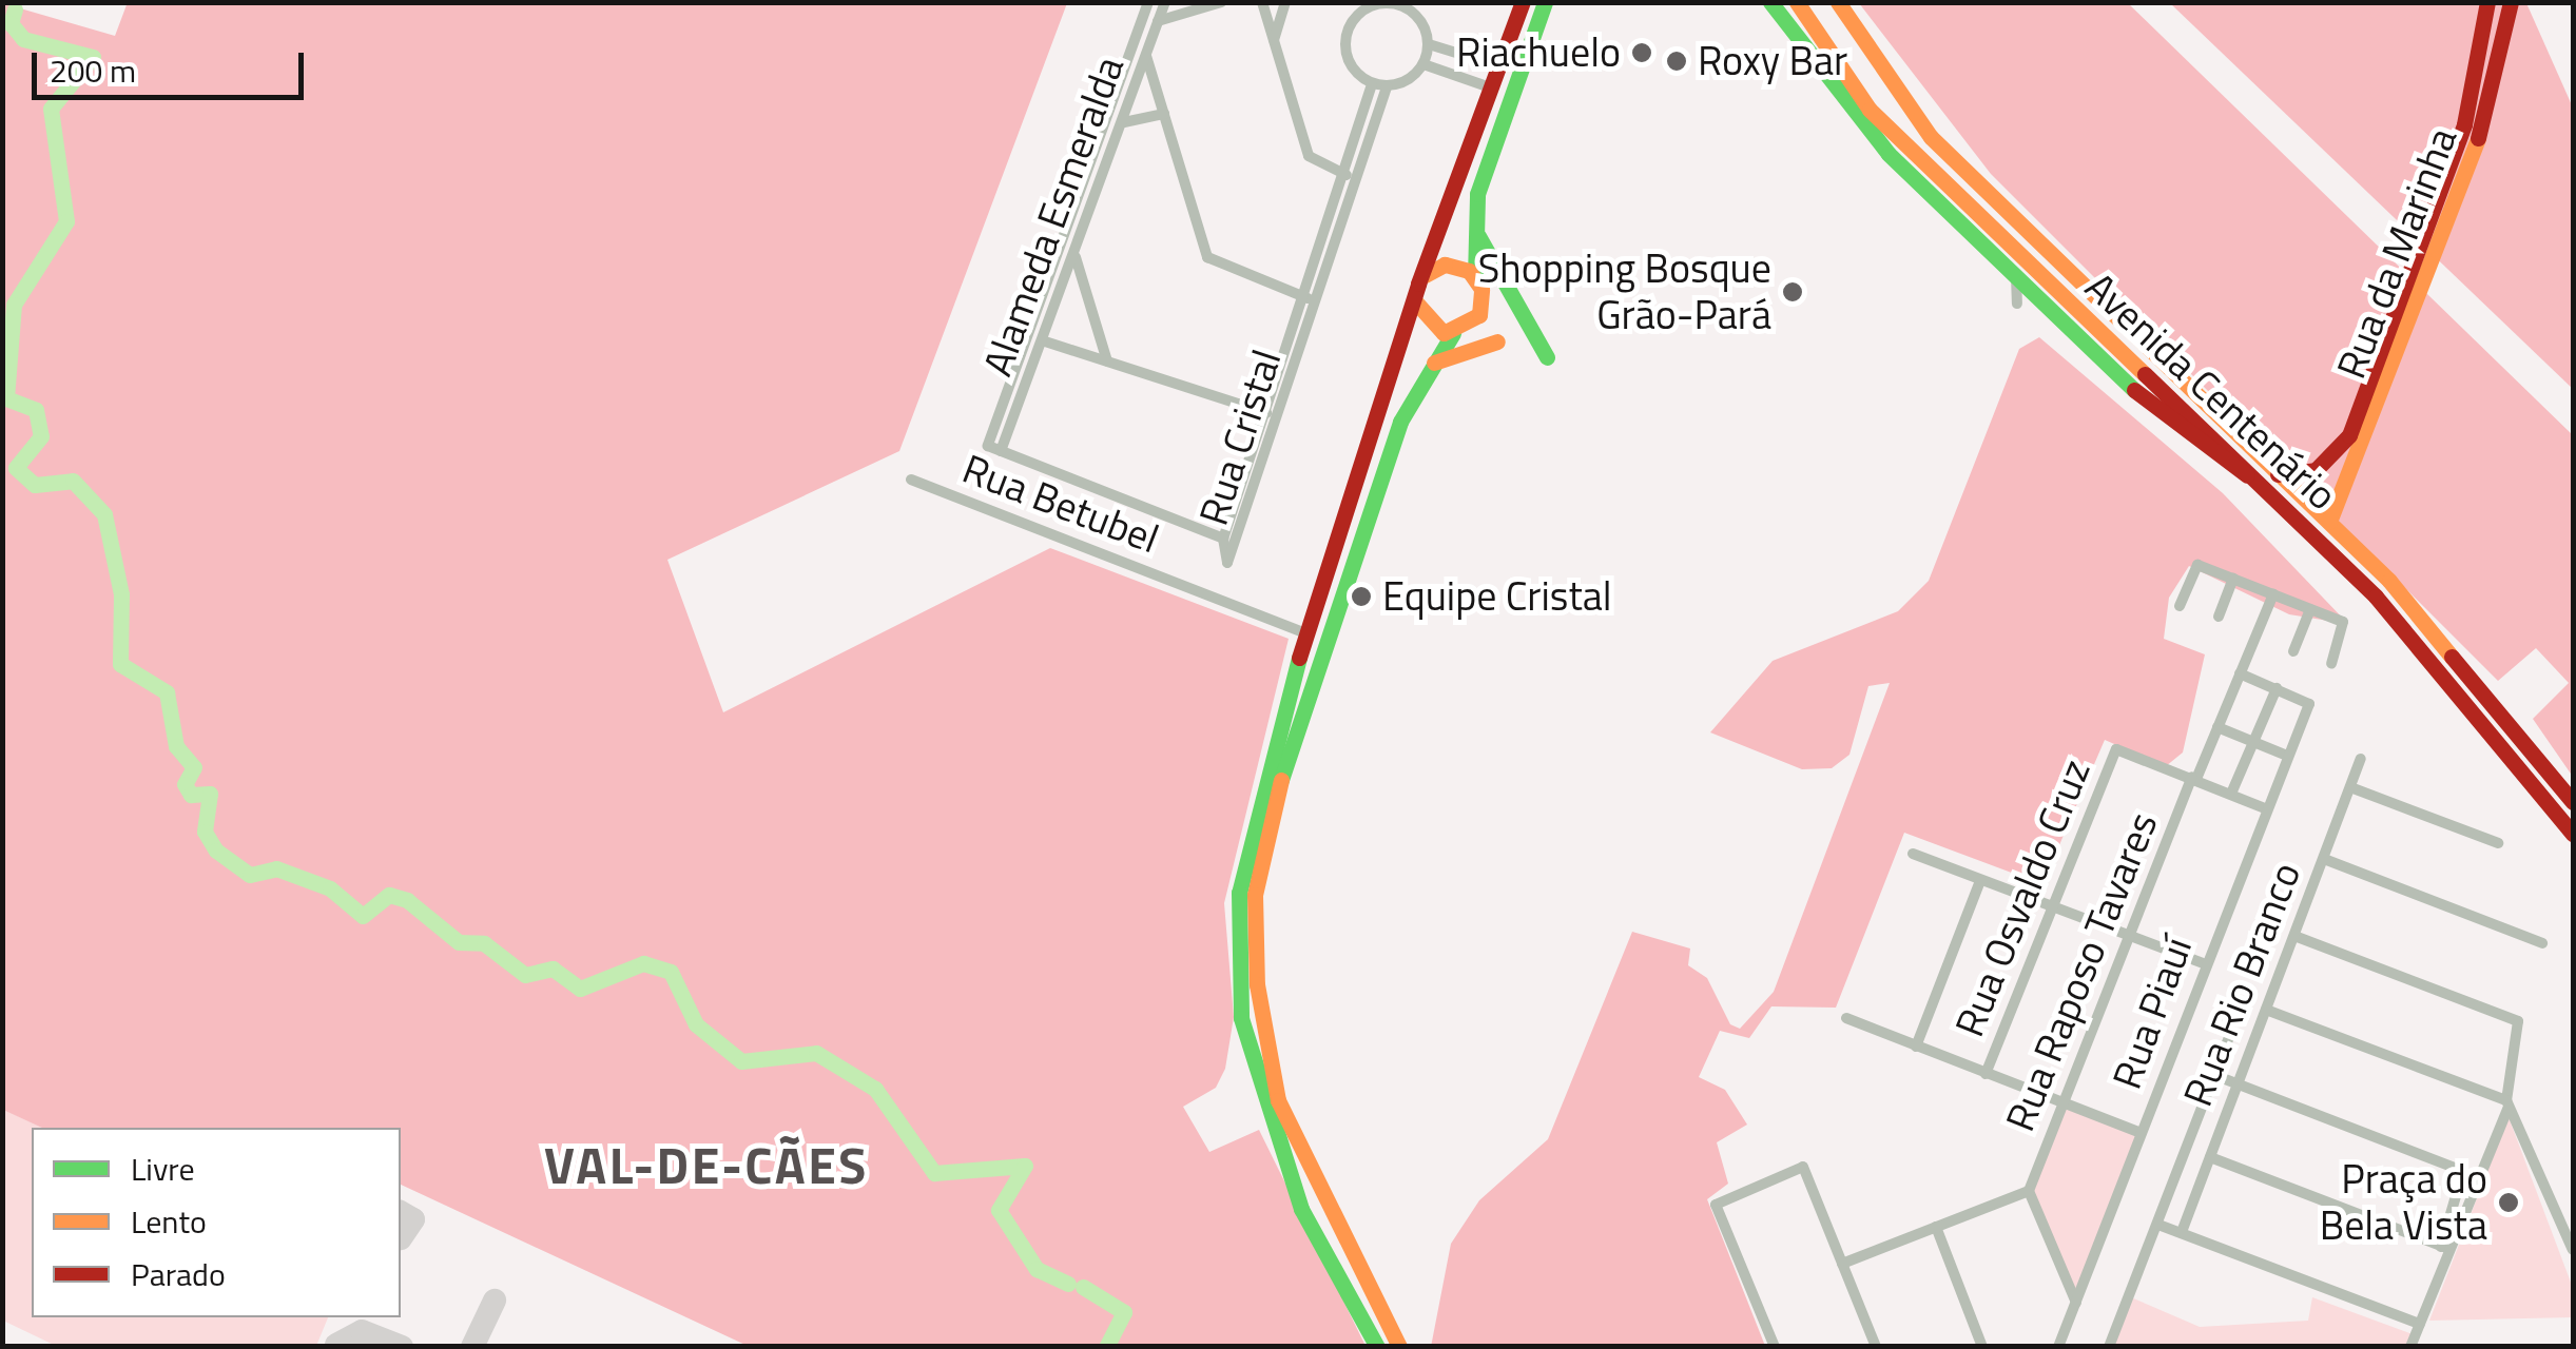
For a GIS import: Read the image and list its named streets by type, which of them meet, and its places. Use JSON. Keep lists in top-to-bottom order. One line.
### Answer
{"streets":{"main road":["Rua da Marinha","Avenida Centenário"],"street":["Alameda Esmeralda","Rua Cristal","Rua Betubel","Rua Osvaldo Cruz","Rua Raposo Tavares","Rua Rio Branco","Rua Piauí"]},"crossings":[["Rua da Marinha","Avenida Centenário"],["Rua Osvaldo Cruz","Rua Raposo Tavares"]],"districts":["VAL-DE-CÃES"],"places":["Riachuelo","Roxy Bar","Shopping Bosque Grão-Pará","Equipe Cristal","Praça do Bela Vista"],"legend":["Livre","Lento","Parado"],"scale_bar":"200 m"}
